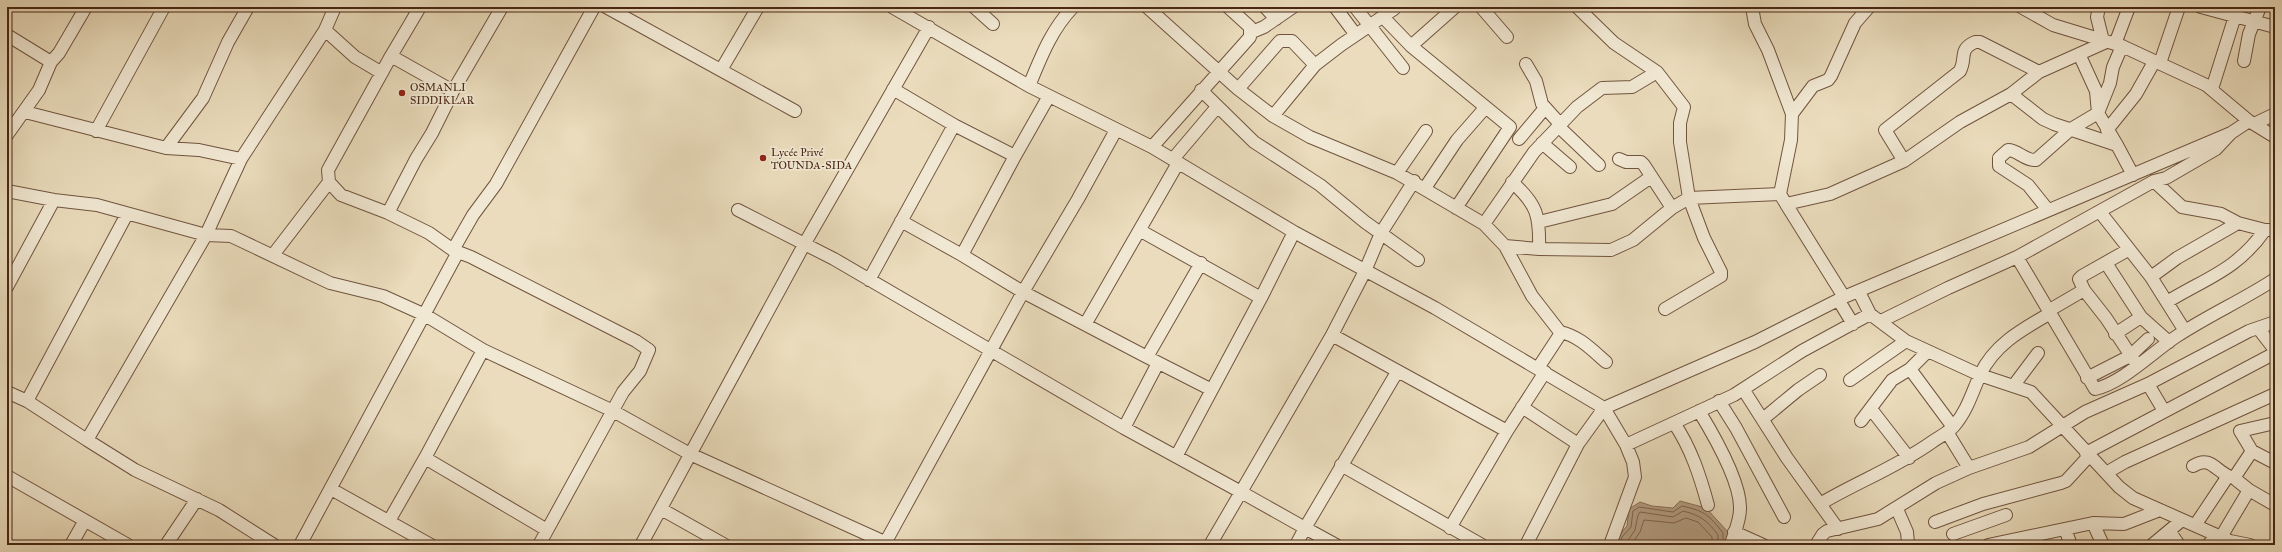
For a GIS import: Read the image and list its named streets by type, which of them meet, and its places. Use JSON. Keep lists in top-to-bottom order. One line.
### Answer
{"places":["OSMANLI SIDDIKLAR","Lycée Privé TOUNDA-SIDA"]}
